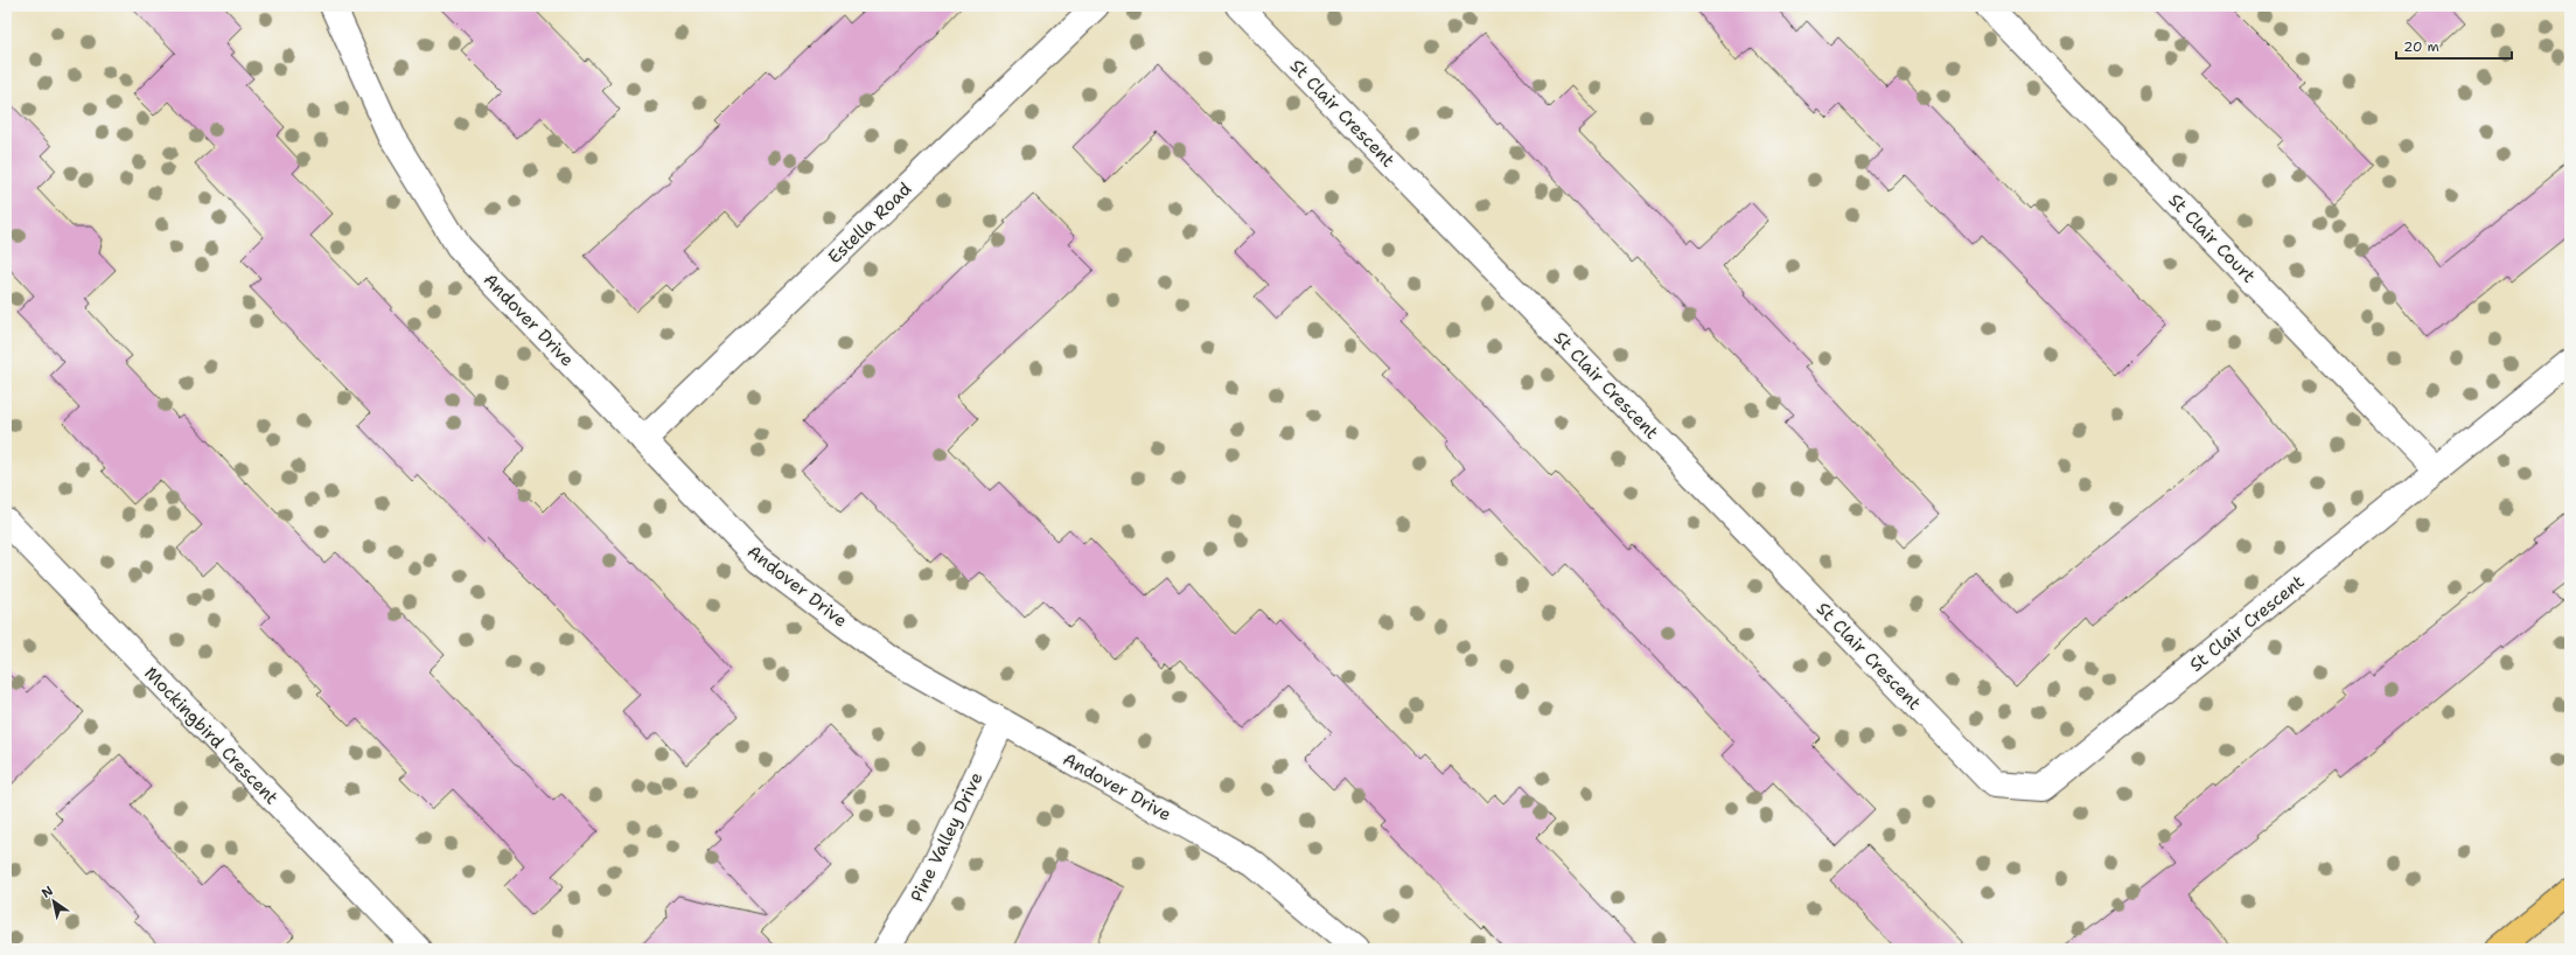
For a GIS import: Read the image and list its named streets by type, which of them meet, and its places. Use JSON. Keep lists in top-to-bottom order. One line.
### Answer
{"streets":{"street":["St Clair Crescent","Estella Road","St Clair Court","Andover Drive","Mockingbird Crescent","Pine Valley Drive"]},"crossings":[["St Clair Crescent","St Clair Court"],["Estella Road","Andover Drive"],["Andover Drive","Pine Valley Drive"]],"scale_bar":"20 m","north":"top left"}
